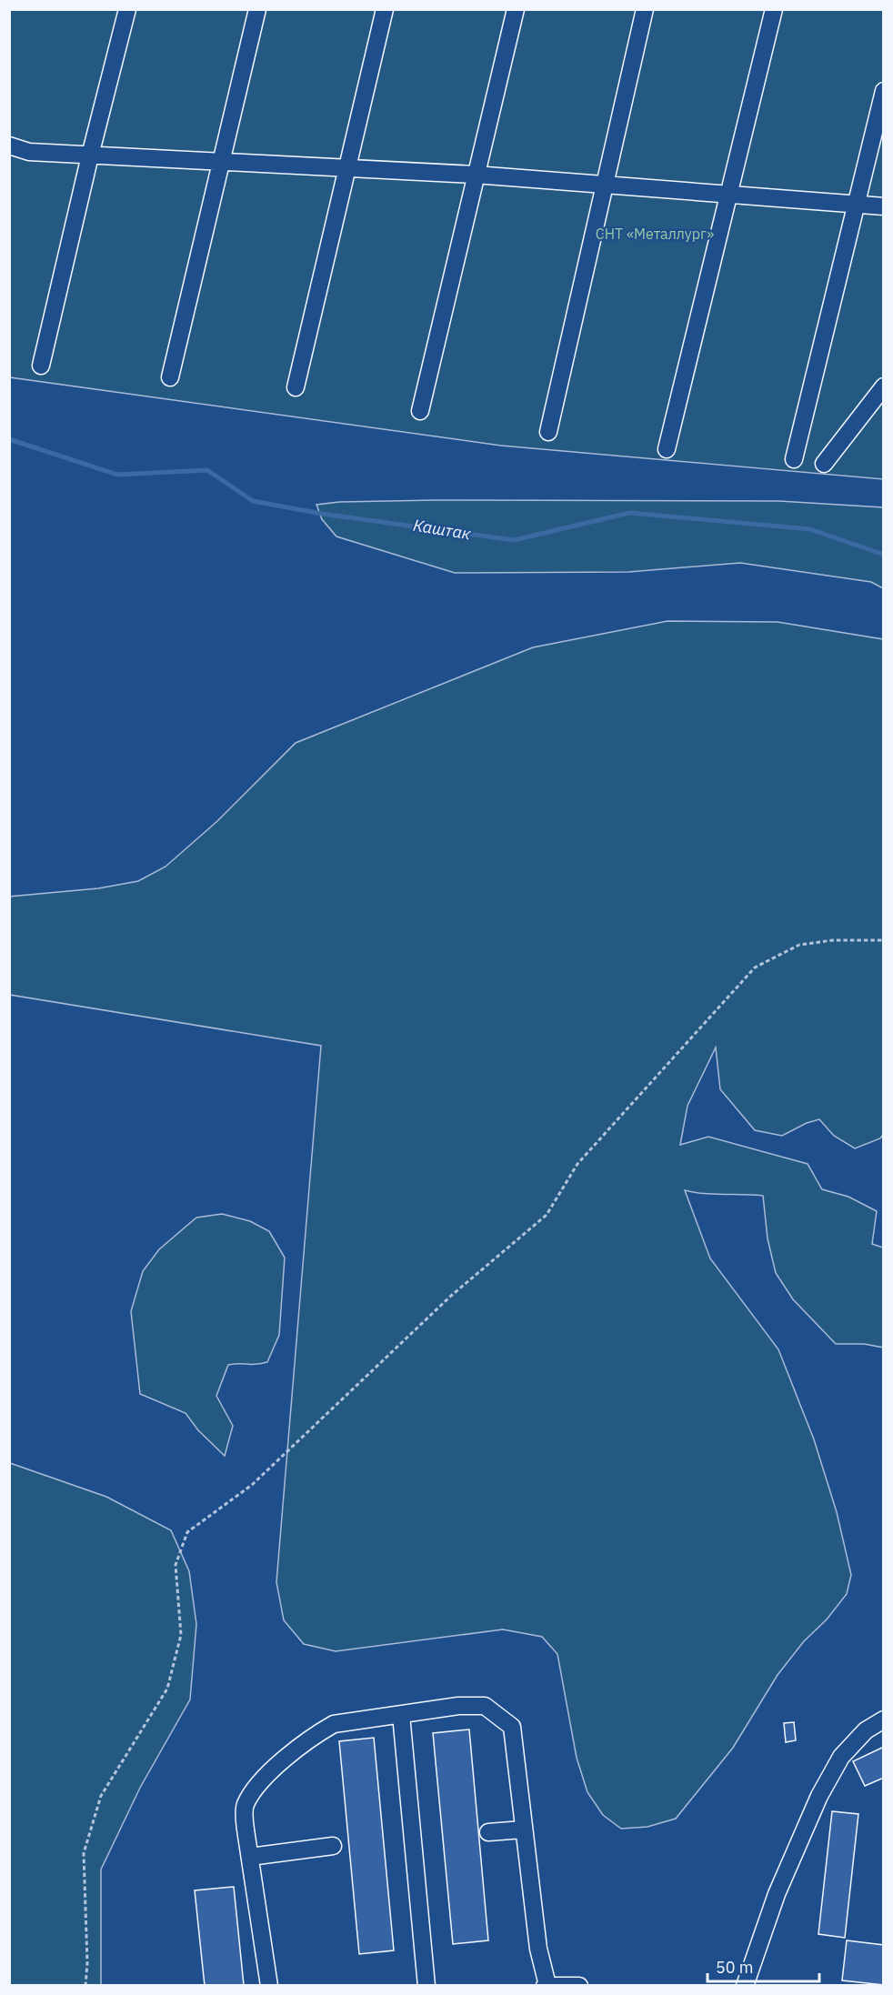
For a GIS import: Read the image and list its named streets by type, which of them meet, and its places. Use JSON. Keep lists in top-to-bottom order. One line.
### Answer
{"water":["Каштак"],"parks":["СНТ «Металлург»"],"scale_bar":"50 m"}
